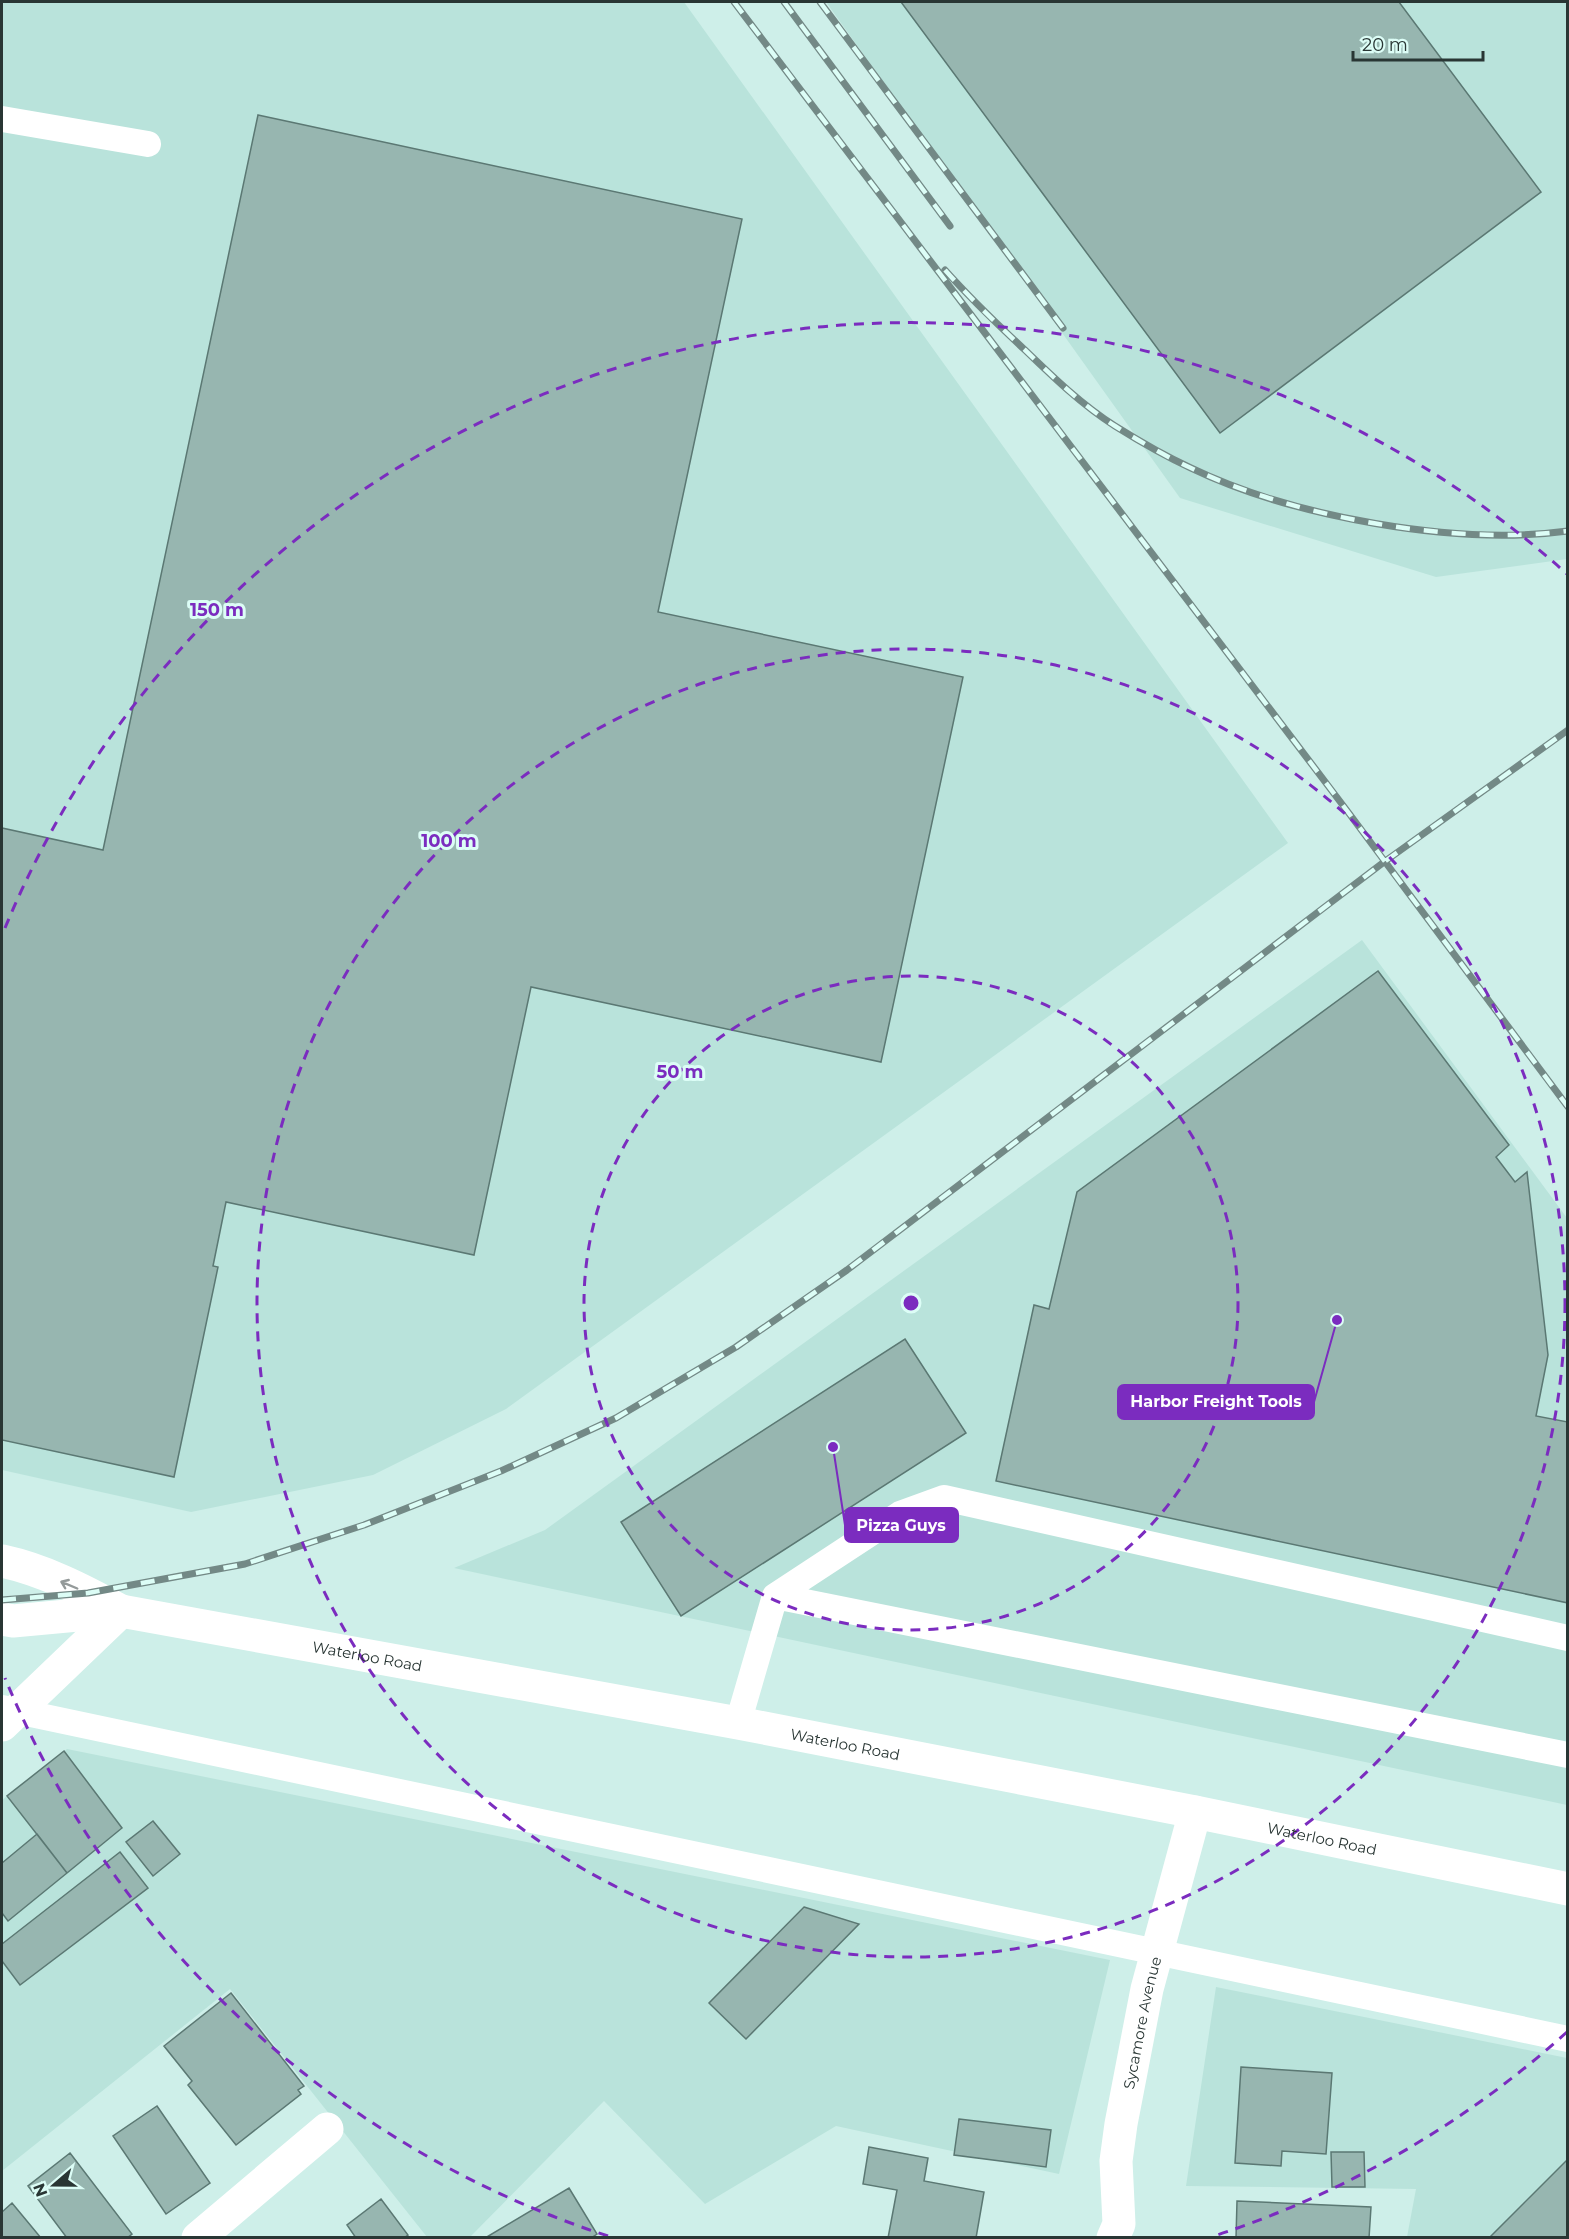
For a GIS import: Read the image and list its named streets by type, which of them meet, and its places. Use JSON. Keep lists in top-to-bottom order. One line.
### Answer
{"streets":{"main road":["Waterloo Road","Sycamore Avenue"]},"crossings":[["Waterloo Road","Sycamore Avenue"]],"places":["Harbor Freight Tools","Pizza Guys"],"scale_bar":"20 m","north":"left","rings":["150 m","100 m","50 m"]}
